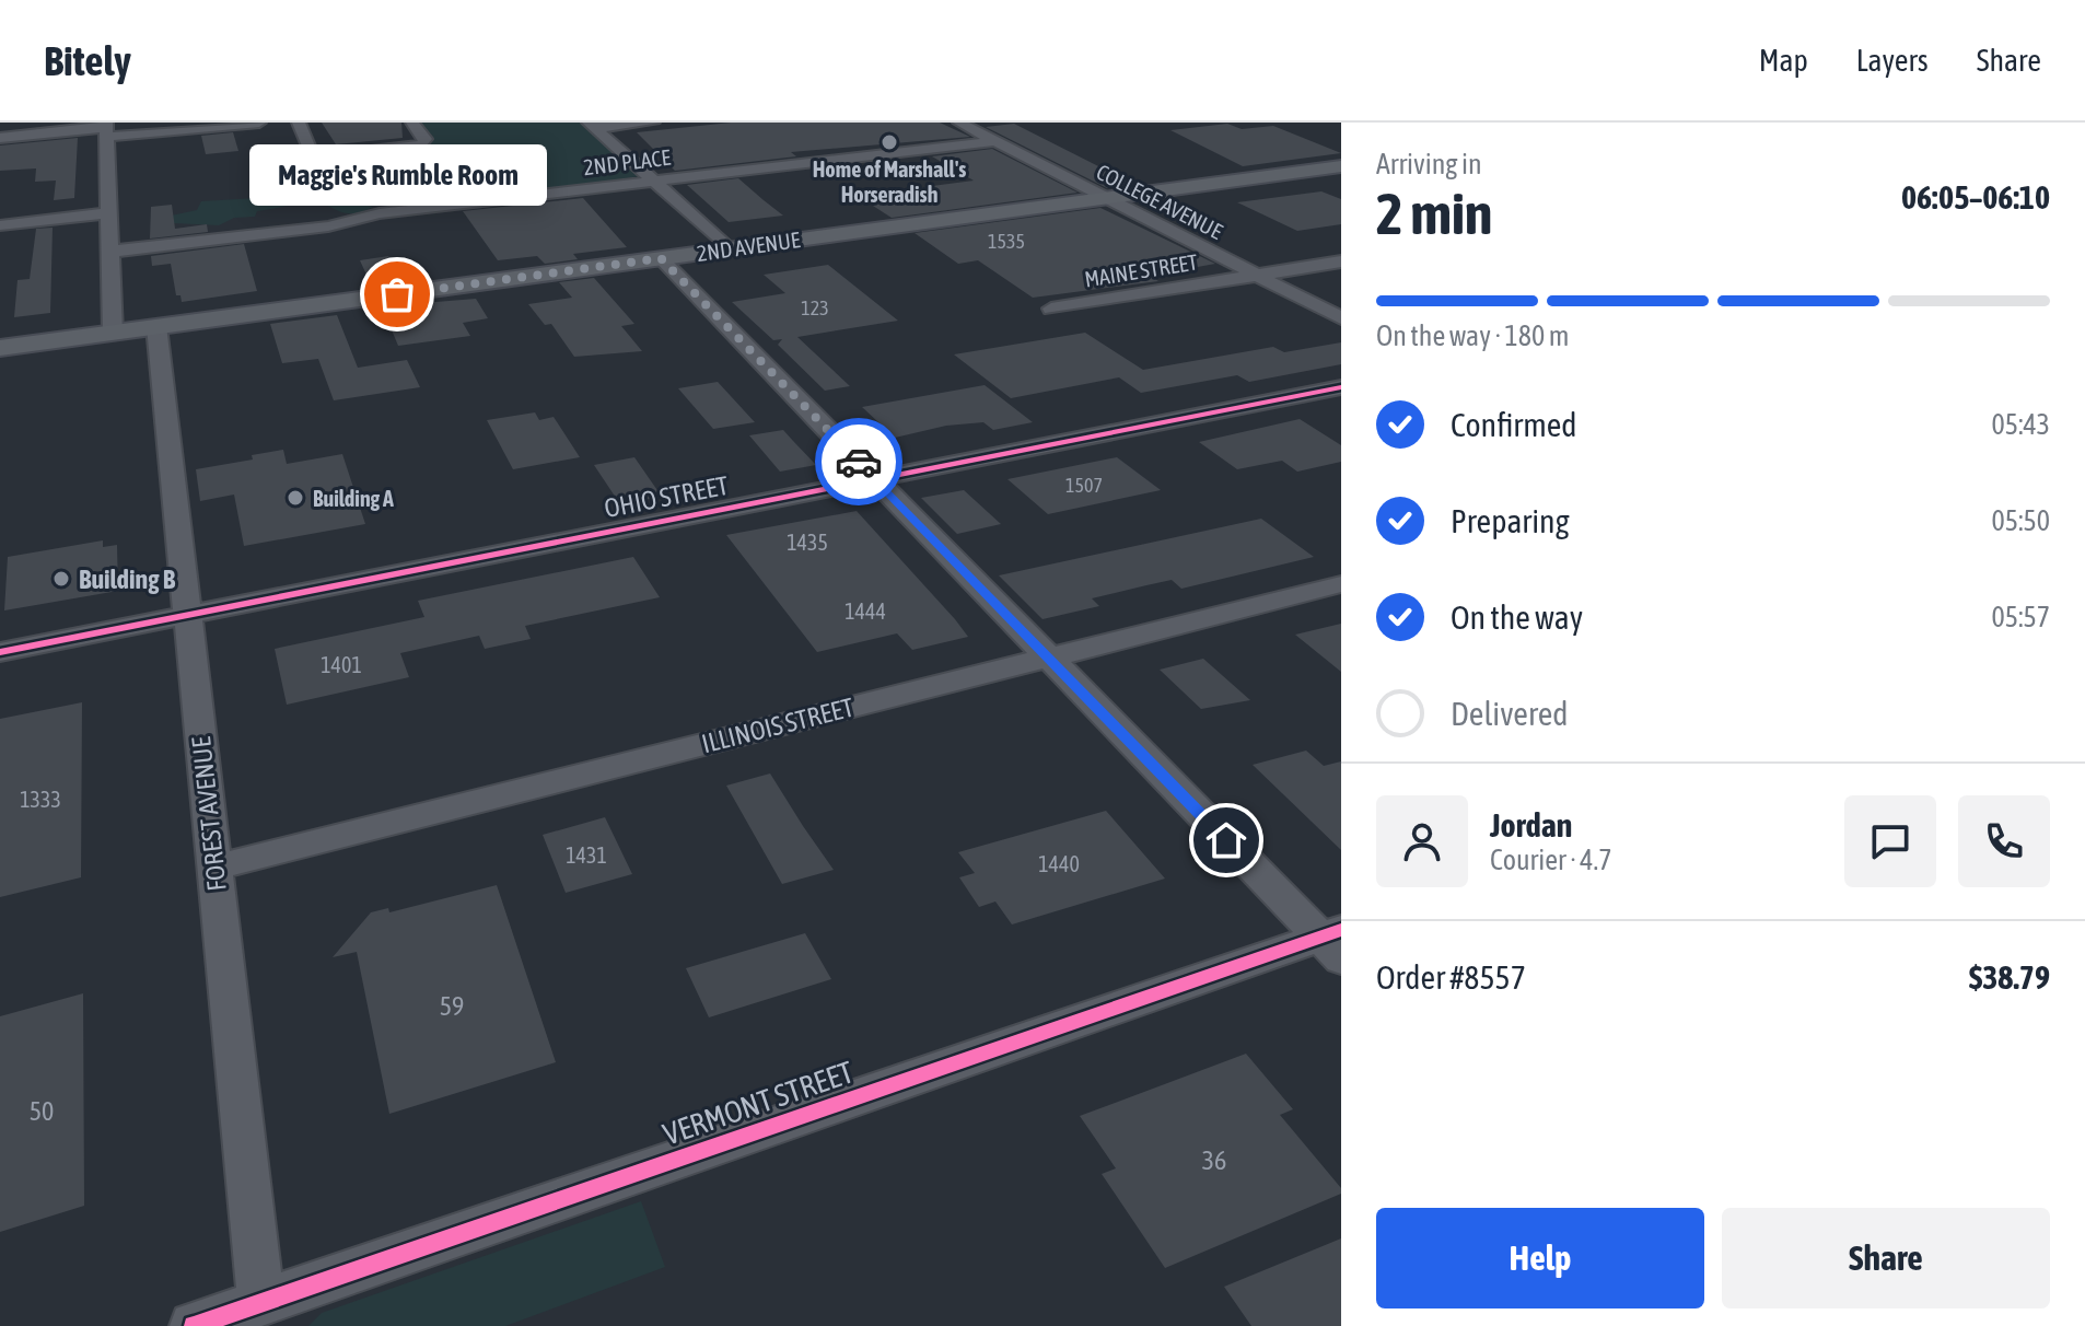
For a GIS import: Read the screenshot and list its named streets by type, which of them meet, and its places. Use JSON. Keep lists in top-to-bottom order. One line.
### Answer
{"streets":{"main road":["2ND AVENUE"],"street":["2ND PLACE","COLLEGE AVENUE","MAINE STREET","OHIO STREET","ILLINOIS STREET","FOREST AVENUE","VERMONT STREET"]},"crossings":[["2ND PLACE","COLLEGE AVENUE"],["COLLEGE AVENUE","2ND AVENUE"],["COLLEGE AVENUE","MAINE STREET"],["2ND AVENUE","FOREST AVENUE"],["OHIO STREET","FOREST AVENUE"],["ILLINOIS STREET","FOREST AVENUE"],["FOREST AVENUE","VERMONT STREET"]],"places":["Home of Marshall's Horseradish","Maggie's Rumble Room","Building A","Building B"],"house_numbers":["1535","123","1507","1435","1444","1401","1333","1431","1440","59","50","36"],"page":{"header":"Bitely","nav":["Map","Layers","Share"],"heading":["2 min","Arriving in","06:05–06:10"],"panel":["Jordan","Courier · 4.7","Order #8557","$38.79"],"bubble":"Maggie's Rumble Room","bar":"On the way · 180 m","list":[["Confirmed","05:43"],["Preparing","05:50"],["On the way","05:57"],"Delivered"],"buttons":["Help","Share"]}}
